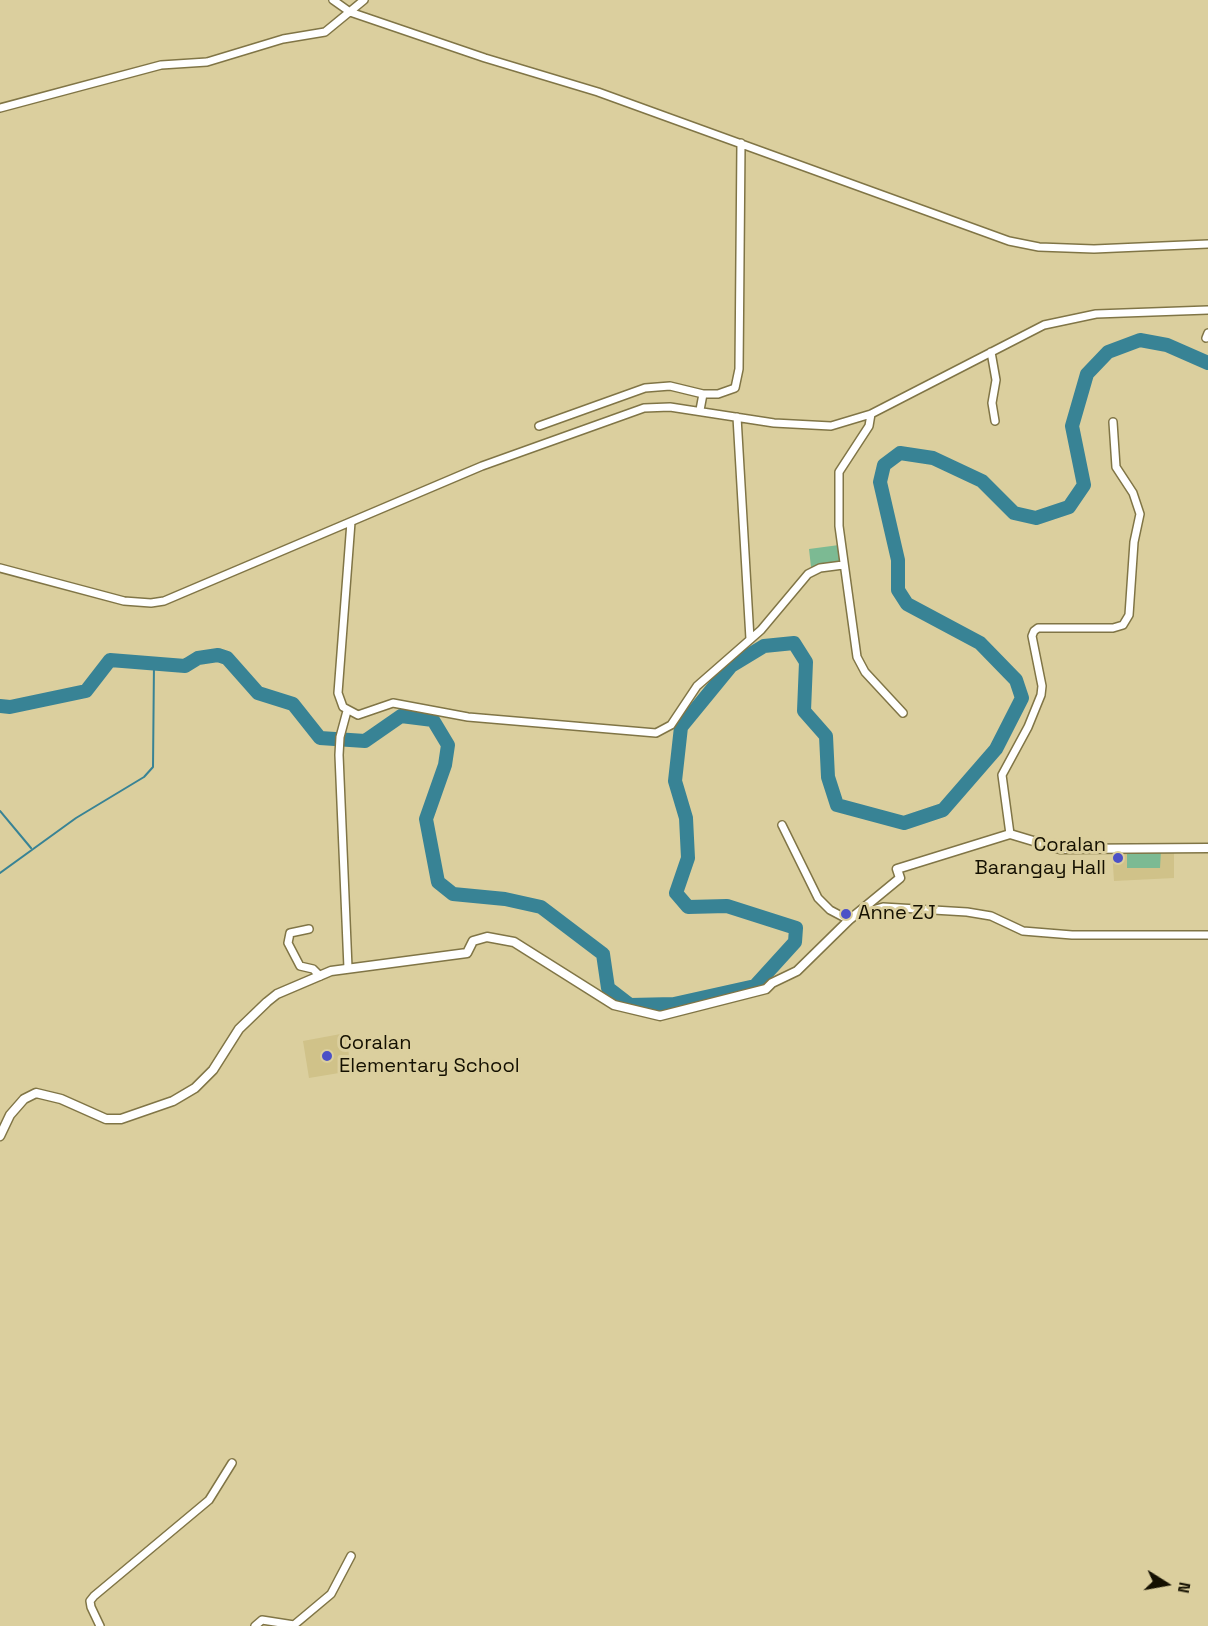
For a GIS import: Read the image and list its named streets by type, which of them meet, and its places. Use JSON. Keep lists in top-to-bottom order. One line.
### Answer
{"places":["Coralan Barangay Hall","Anne ZJ","Coralan Elementary School"],"north":"right"}
